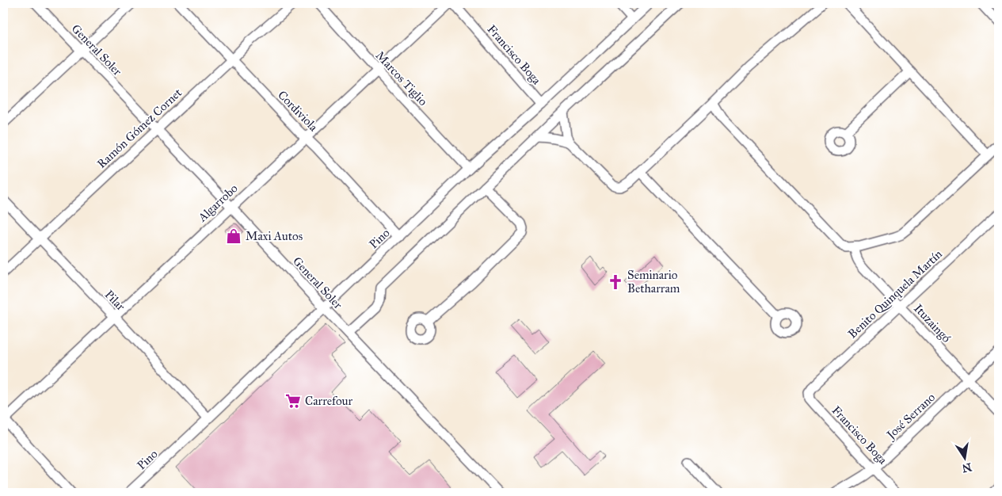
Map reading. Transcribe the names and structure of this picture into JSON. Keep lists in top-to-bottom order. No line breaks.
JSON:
{"streets":{"street":["General Soler","Francisco Boga","Marcos Tiglio","Cordiviola","Ramón Gómez Cornet","Algarrobo","Pino","Benito Quinquela Martín","Pilar","Ituzaingó","José Serrano"]},"crossings":[["General Soler","Ramón Gómez Cornet"],["General Soler","Algarrobo"],["General Soler","Pino"],["Francisco Boga","Pino"],["Francisco Boga","Benito Quinquela Martín"],["Francisco Boga","José Serrano"],["Marcos Tiglio","Algarrobo"],["Marcos Tiglio","Pino"],["Cordiviola","Ramón Gómez Cornet"],["Cordiviola","Algarrobo"],["Cordiviola","Pino"],["Ramón Gómez Cornet","Pilar"],["Algarrobo","Pilar"],["Pino","Pilar"],["Benito Quinquela Martín","Ituzaingó"],["Ituzaingó","José Serrano"]],"places":{"shop":["Maxi Autos"],"church":["Seminario Betharram"],"supermarket":["Carrefour"]},"north":"bottom"}
